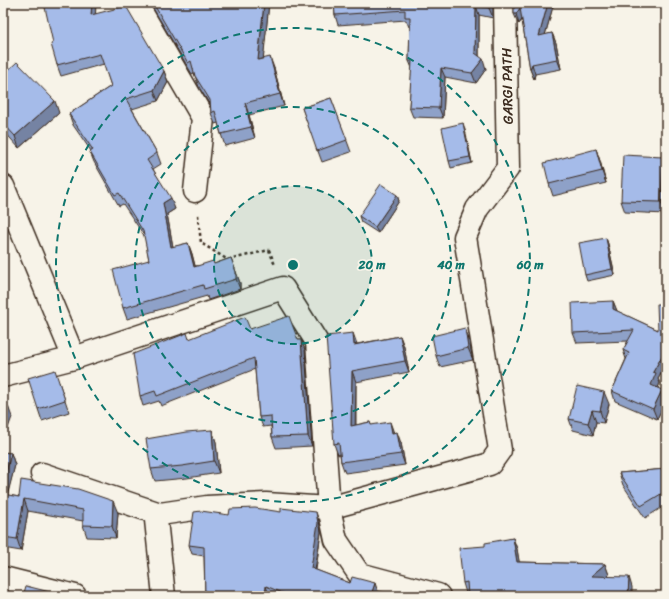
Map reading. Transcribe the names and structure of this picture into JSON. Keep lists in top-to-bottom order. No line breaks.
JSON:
{"streets":{"street":["GARGI PATH"]},"rings":["20 m","40 m","60 m"]}
